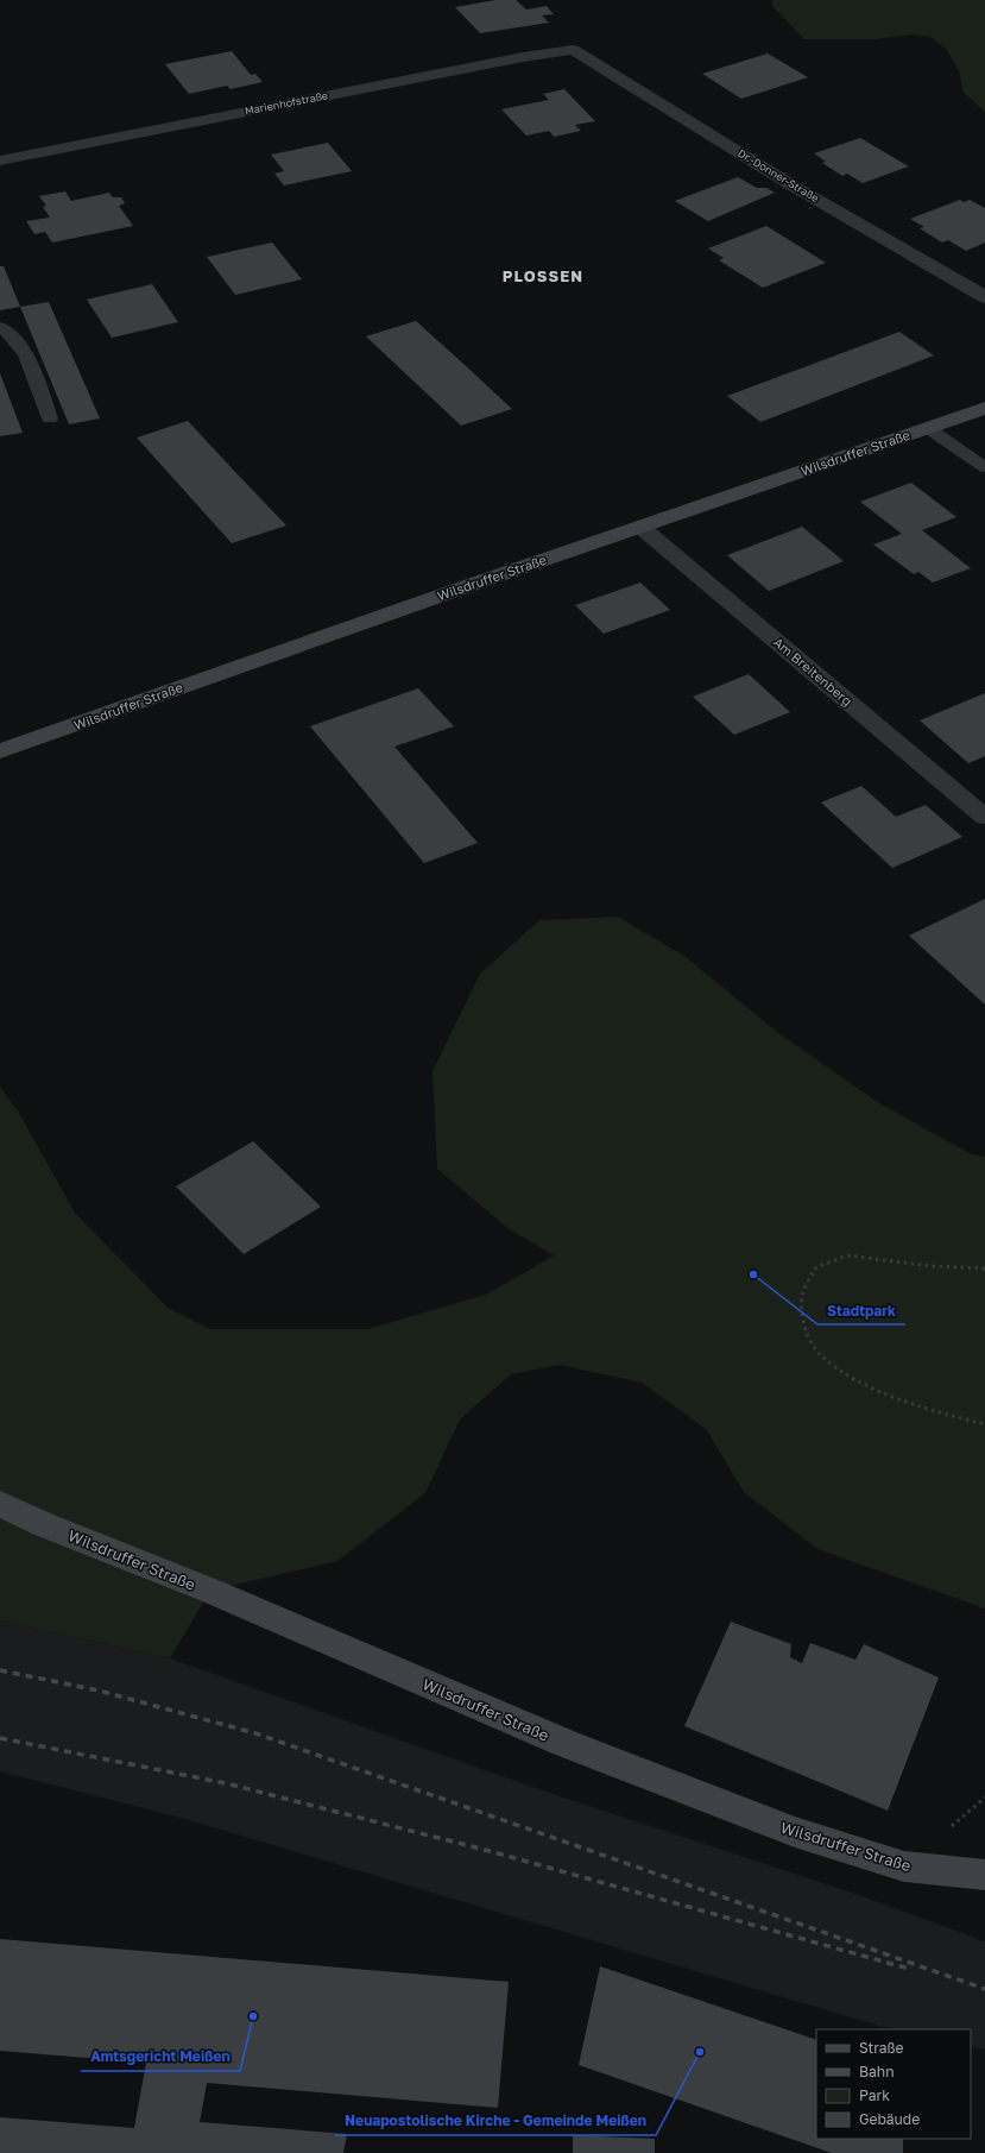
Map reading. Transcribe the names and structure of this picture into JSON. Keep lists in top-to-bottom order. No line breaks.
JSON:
{"streets":{"main road":["Wilsdruffer Straße"],"street":["Marienhofstraße","Dr.-Donner-Straße","Am Breitenberg"]},"crossings":[["Marienhofstraße","Dr.-Donner-Straße"],["Wilsdruffer Straße","Am Breitenberg"]],"districts":["PLOSSEN"],"places":["Stadtpark","Amtsgericht Meißen","Neuapostolische Kirche - Gemeinde Meißen"],"legend":["Straße","Bahn","Park","Gebäude"]}
